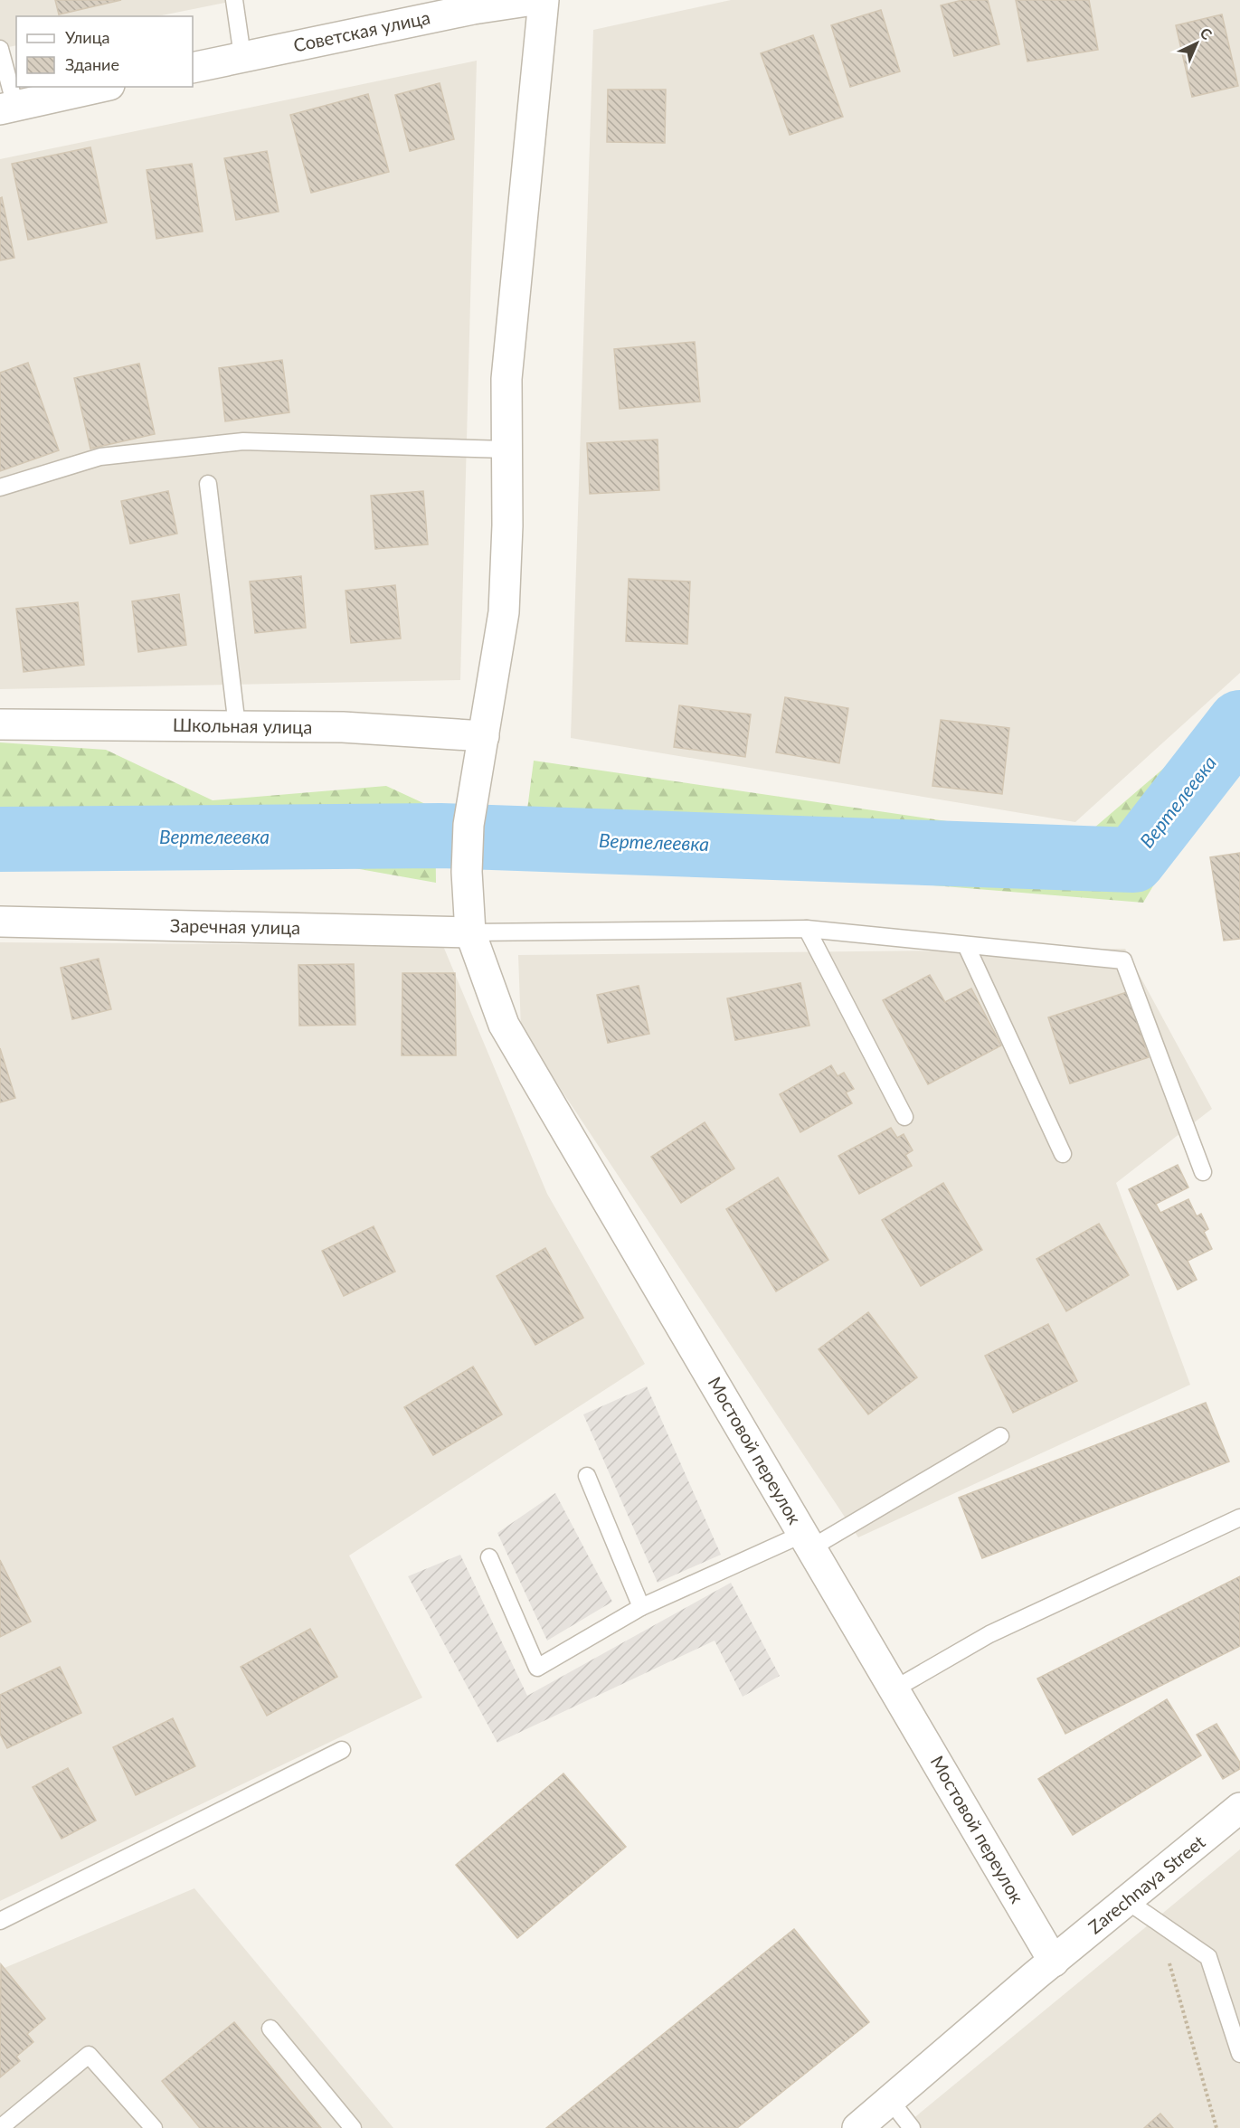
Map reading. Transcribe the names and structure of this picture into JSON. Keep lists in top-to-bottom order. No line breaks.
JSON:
{"streets":{"street":["Советская улица","Школьная улица","Заречная улица","Мостовой переулок","Zarechnaya Street"]},"crossings":[["Школьная улица","Мостовой переулок"],["Заречная улица","Мостовой переулок"],["Мостовой переулок","Zarechnaya Street"]],"water":["Вертелеевка"],"legend":["Улица","Здание"],"north":"top right"}
